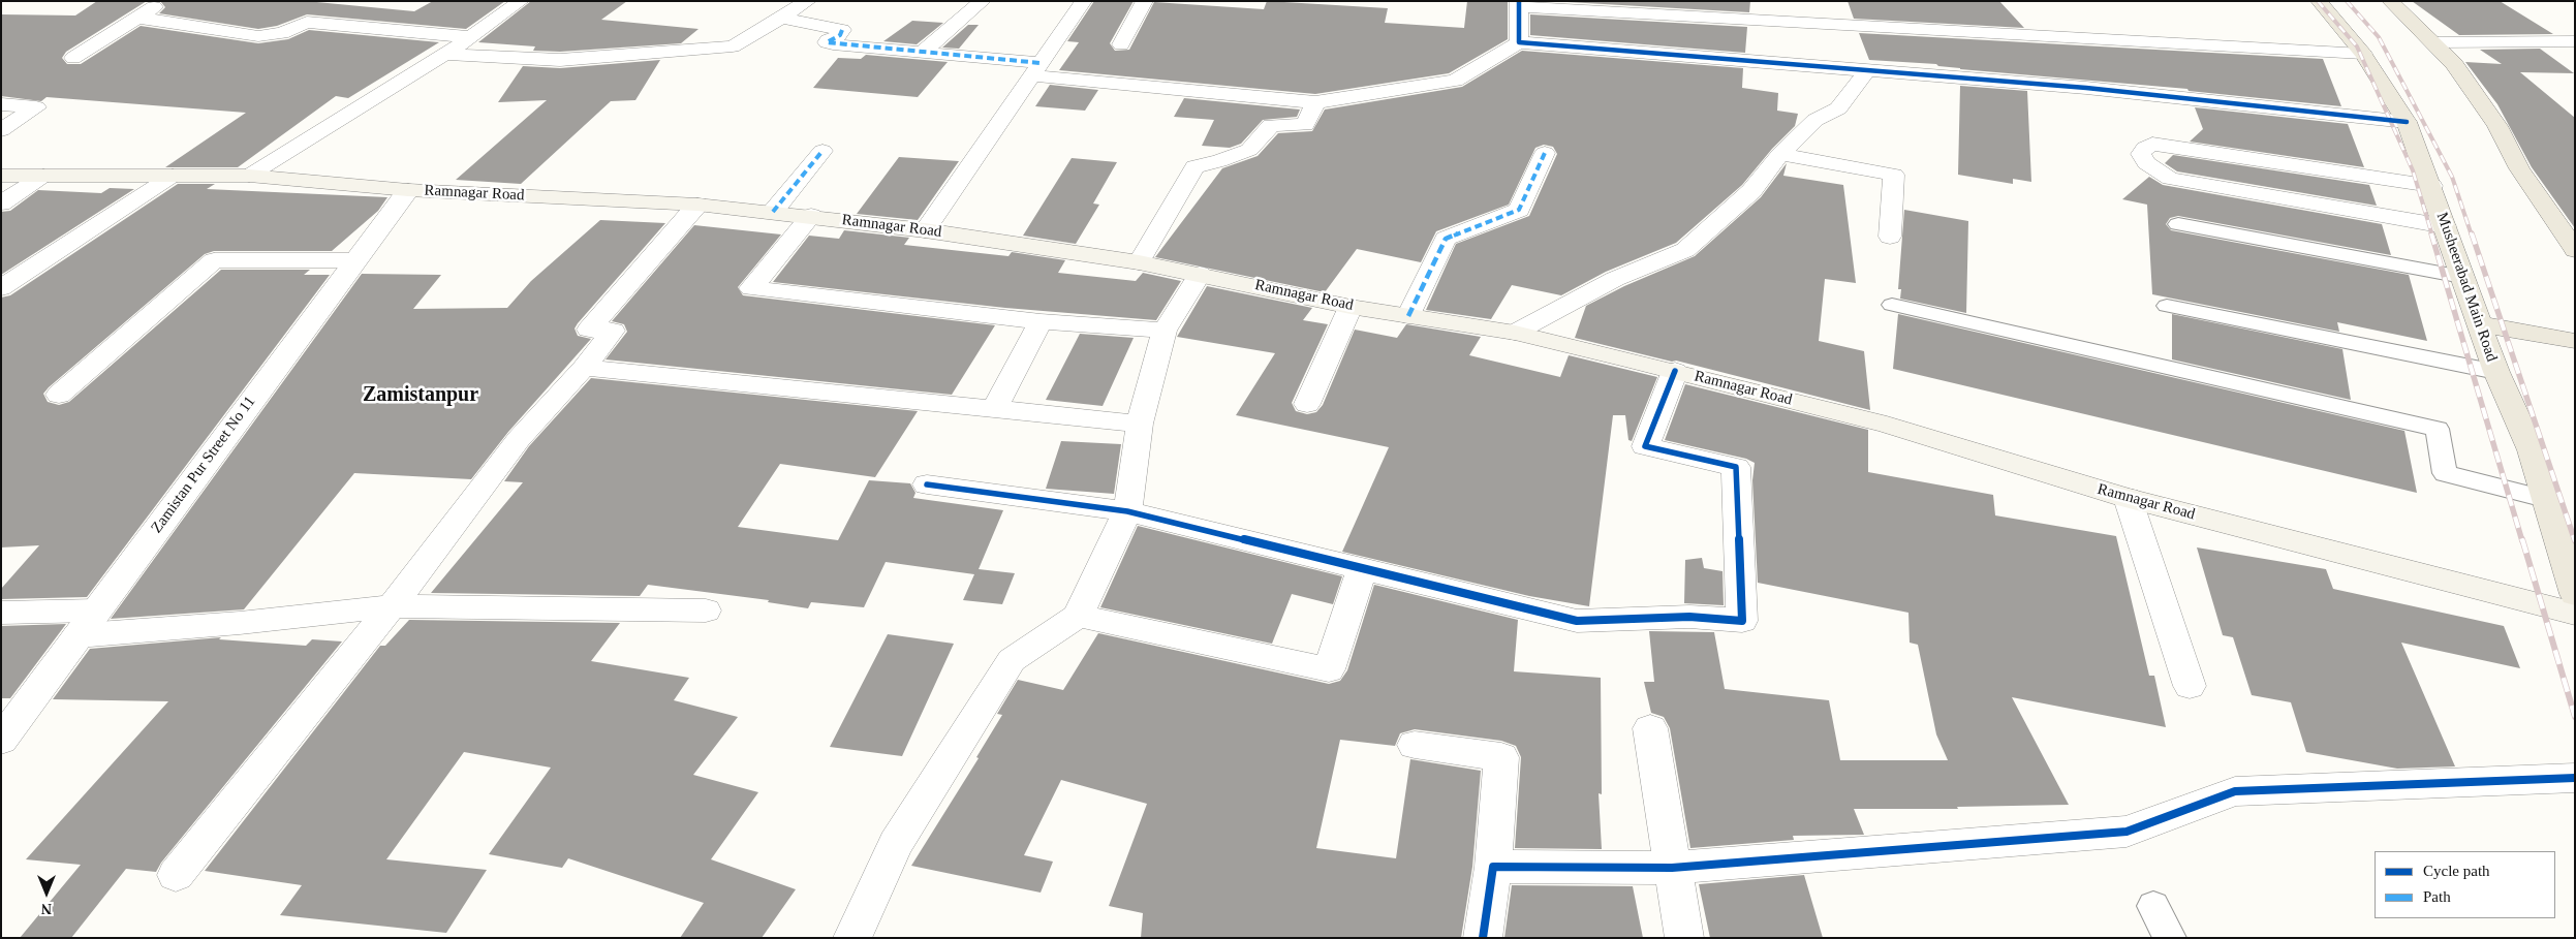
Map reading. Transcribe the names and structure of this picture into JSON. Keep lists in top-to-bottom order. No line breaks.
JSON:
{"streets":{"main road":["Ramnagar Road","Musheerabad Main Road"],"street":["Zamistan Pur Street No 11"]},"crossings":[["Ramnagar Road","Zamistan Pur Street No 11"]],"districts":["Zamistanpur"],"legend":["Cycle path","Path"],"north":"bottom"}
